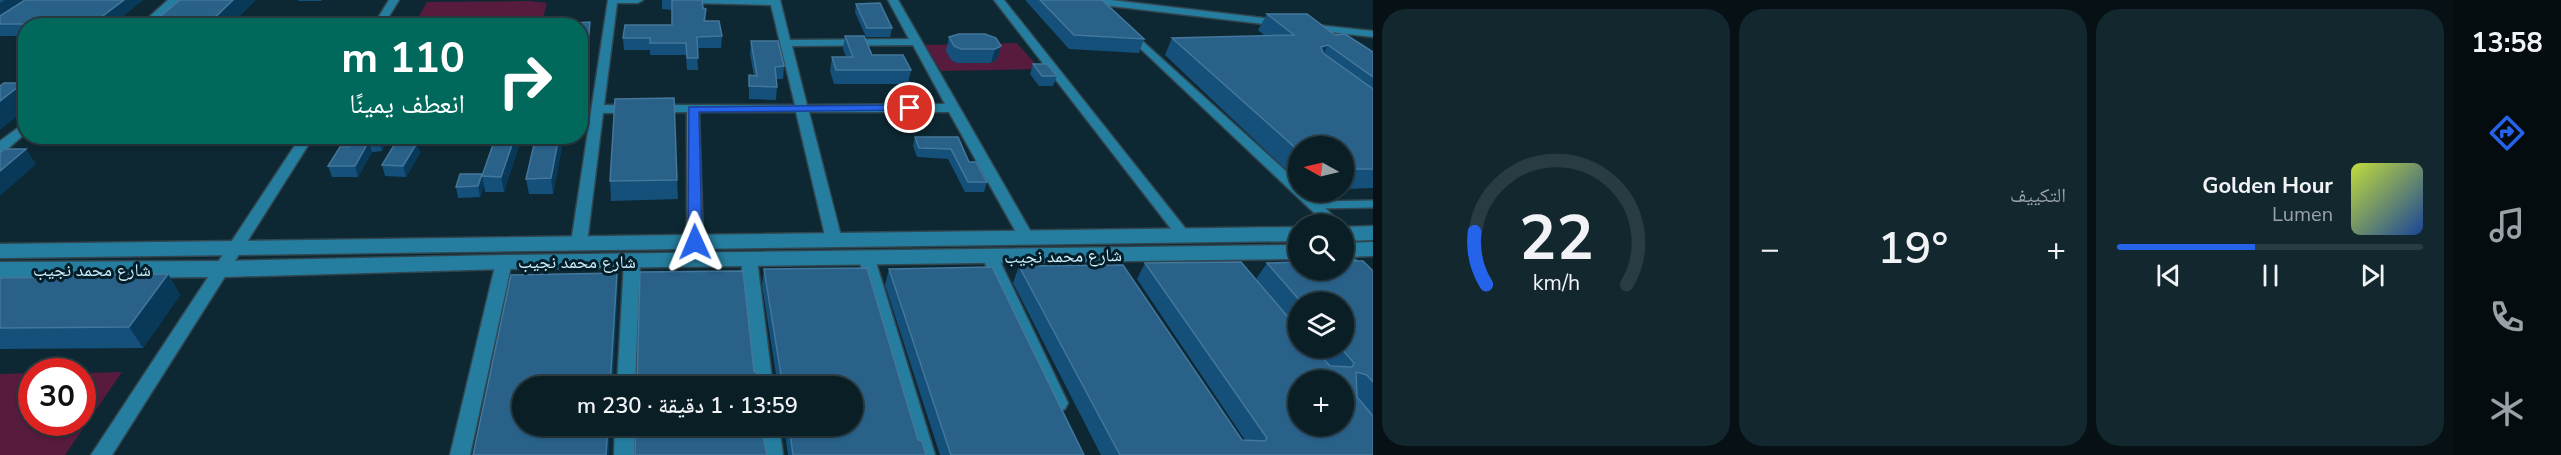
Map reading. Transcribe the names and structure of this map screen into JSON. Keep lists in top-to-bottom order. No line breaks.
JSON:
{"streets":{"main road":["شارع محمد نجيب"]},"north":"left","page":{"tabs":"13:58","tile":"التكييف","turn":["110 m","انعطف يمينًا"],"map_buttons":"+","song":["Golden Hour","Lumen"],"heat":["−","19°","+"],"limit":"30","trip":"13:59 · 1 دقيقة · 230 m","gauge":["22","km/h"]}}
